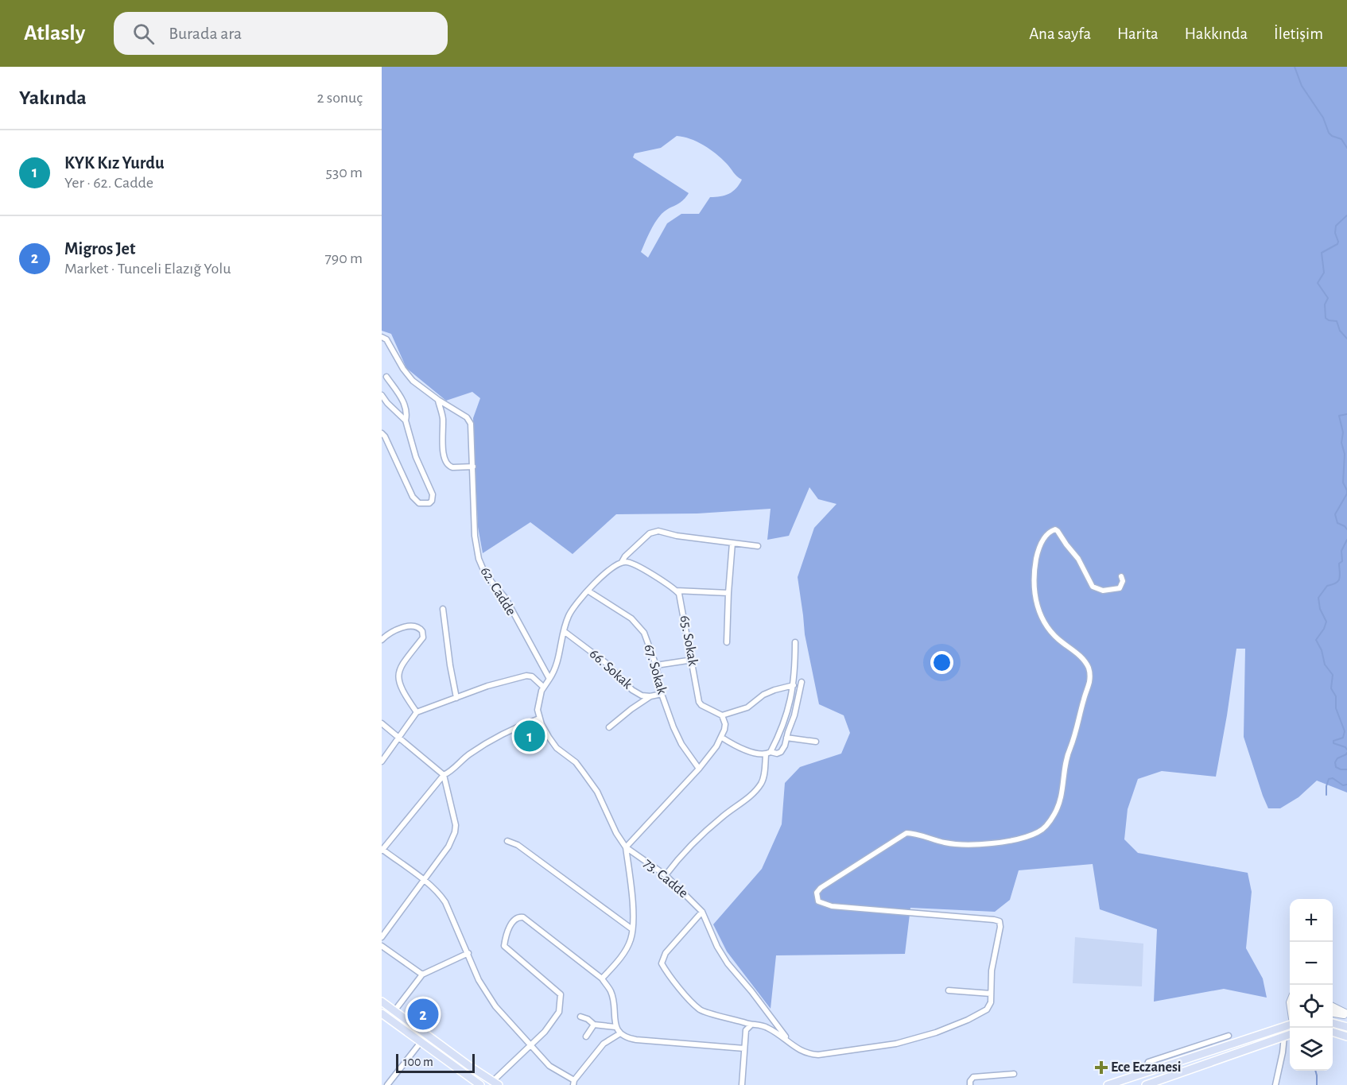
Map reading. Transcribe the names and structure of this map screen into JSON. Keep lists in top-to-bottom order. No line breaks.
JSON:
{"streets":{"street":["62. Cadde","65. Sokak","66. Sokak","67. Sokak","73. Cadde"]},"crossings":[["66. Sokak","67. Sokak"]],"places":{"health":["Ece Eczanesi"]},"scale_bar":"100 m","page":{"header":"Atlasly","search":"Burada ara","nav":["Ana sayfa","Harita","Hakkında","İletişim"],"heading":["Yakında","2 sonuç"],"list":[{"mark":"1","name":"KYK Kız Yurdu","note":"Yer · 62. Cadde","value":"530 m"},{"mark":"2","name":"Migros Jet","note":"Market · Tunceli Elazığ Yolu","value":"790 m"}],"pins":["1","2"],"map_buttons":["+","−"],"scale":"100 m"}}
